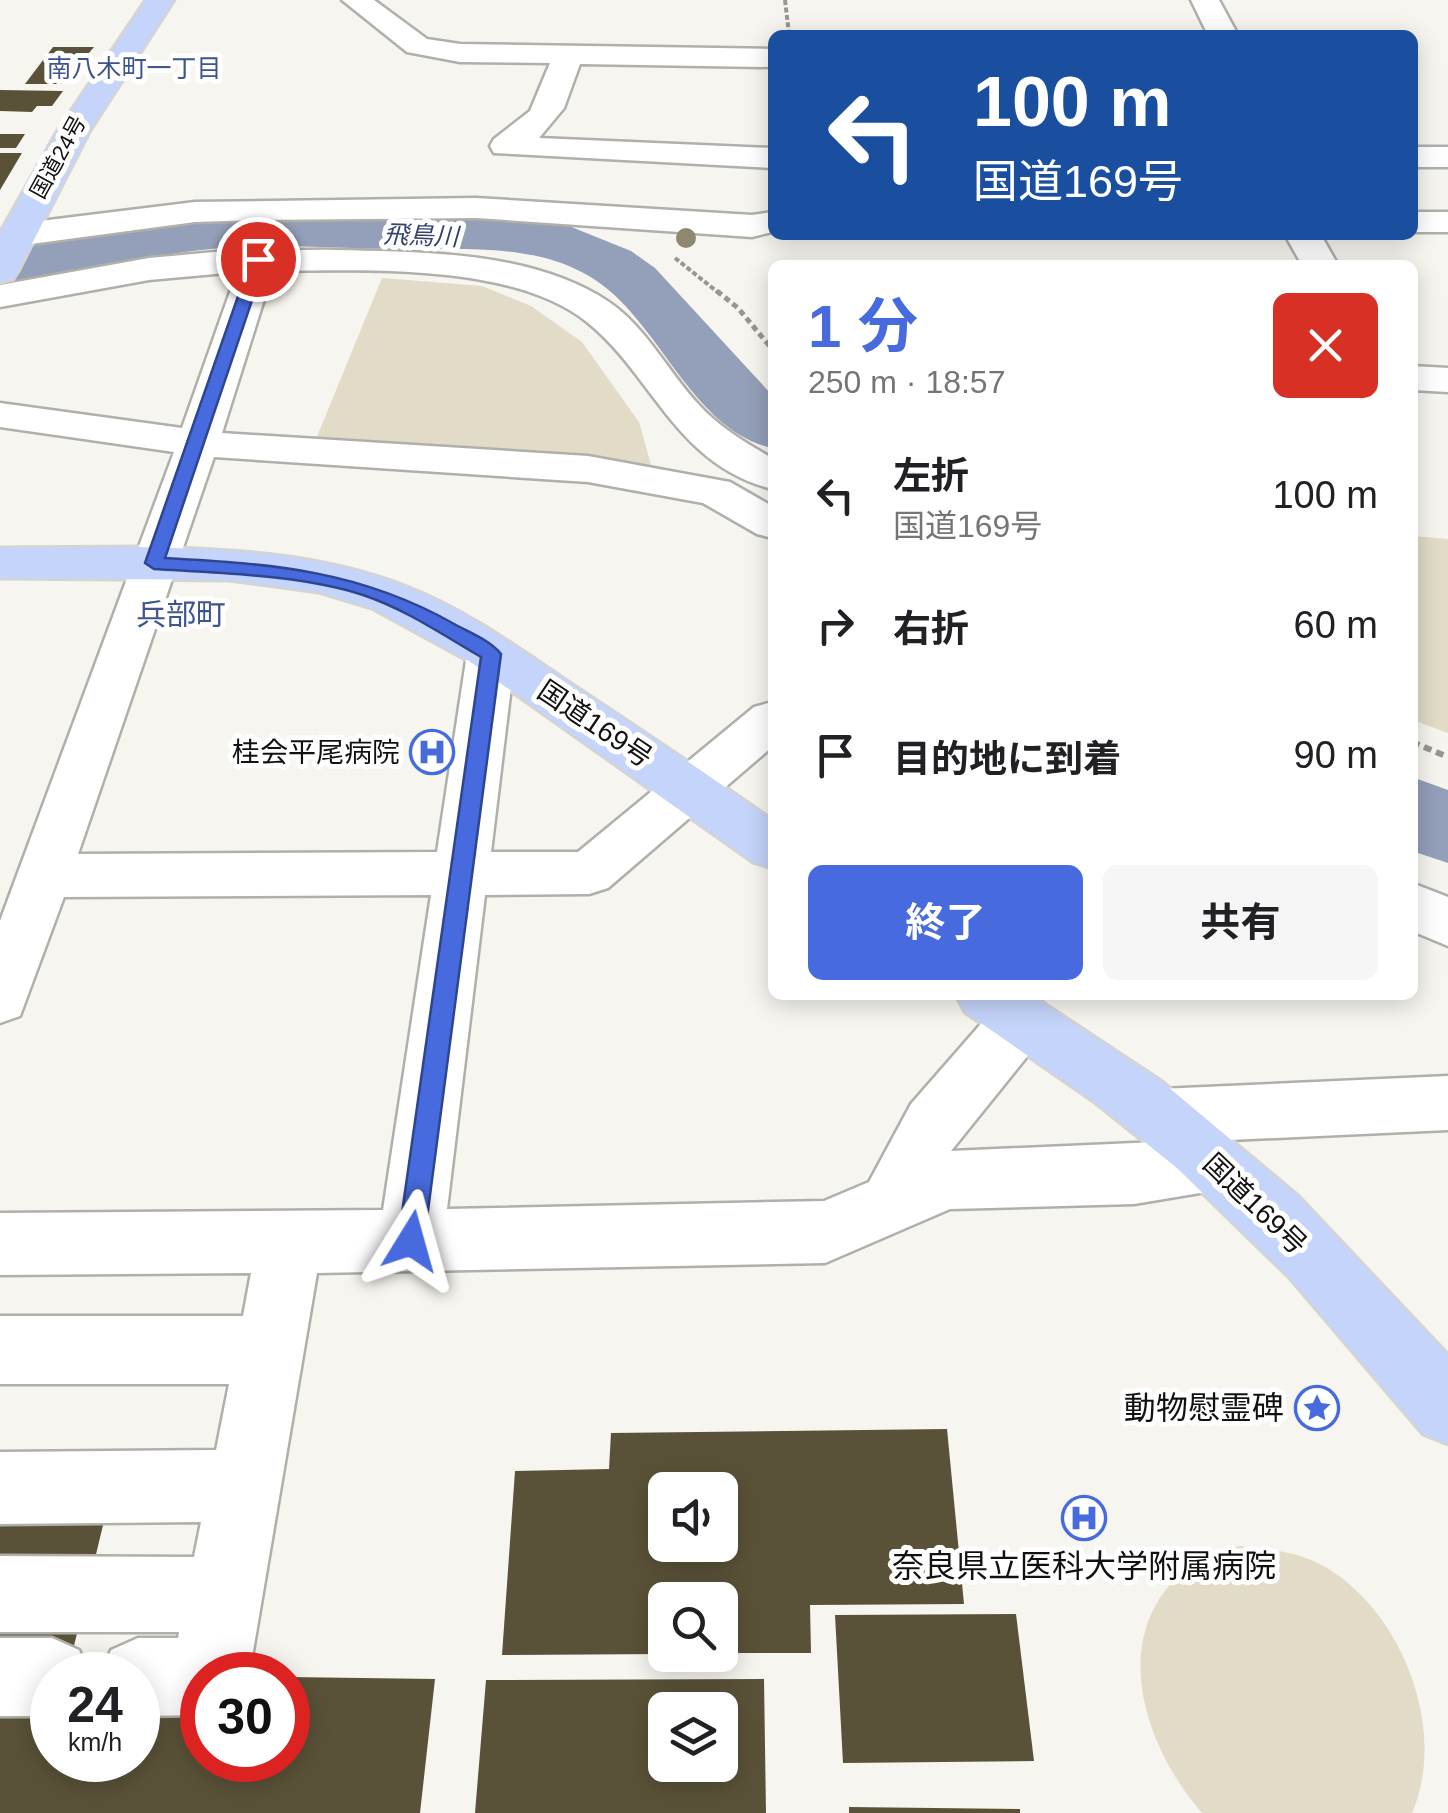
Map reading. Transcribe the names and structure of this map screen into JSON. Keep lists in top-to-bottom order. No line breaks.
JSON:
{"streets":{"highway":["国道24号","国道169号"]},"districts":["南八木町一丁目","兵部町"],"water":["飛鳥川"],"places":{"hospital":["桂会平尾病院","奈良県立医科大学附属病院"],"place":["動物慰霊碑"]},"page":{"turn":["100 m","国道169号"],"heading":["1 分","250 m · 18:57"],"list":[{"name":"左折","note":"国道169号","value":"100 m"},{"name":"右折","value":"60 m"},{"name":"目的地に到着","value":"90 m"}],"buttons":["終了","共有"],"speed":"24 km/h","limit":"30"}}
